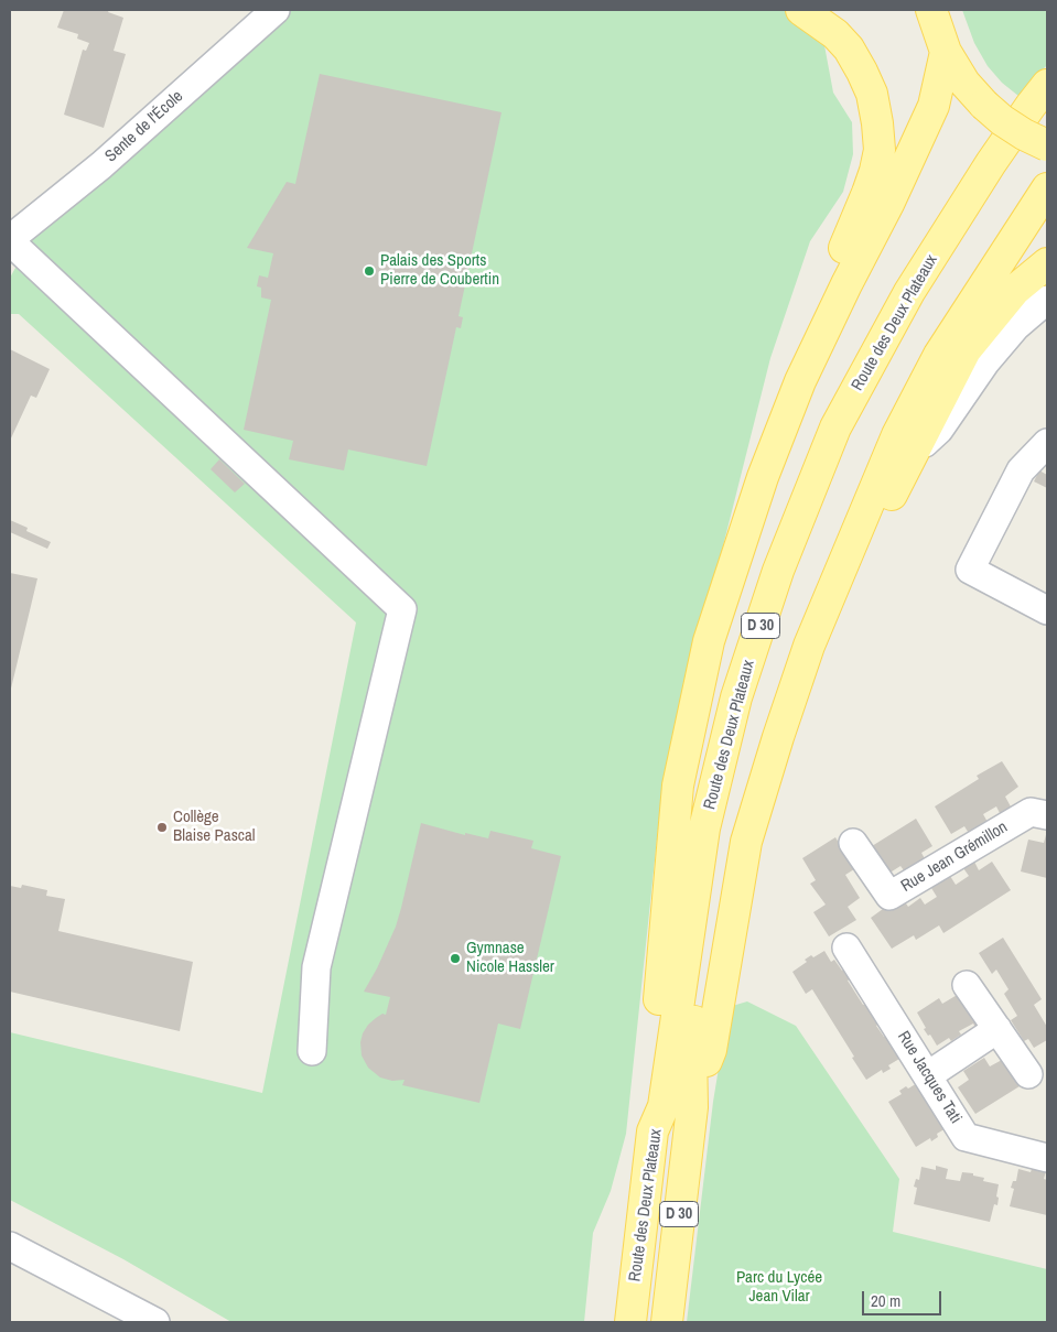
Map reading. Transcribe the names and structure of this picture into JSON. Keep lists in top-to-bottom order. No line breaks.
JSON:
{"streets":{"main road":["Route des Deux Plateaux","D 30"],"street":["Sente de l'École","Rue Jean Grémillon","Rue Jacques Tati"]},"parks":["Parc du Lycée Jean Vilar"],"places":["Palais des Sports Pierre de Coubertin","Collège Blaise Pascal","Gymnase Nicole Hassler"],"scale_bar":"20 m"}
